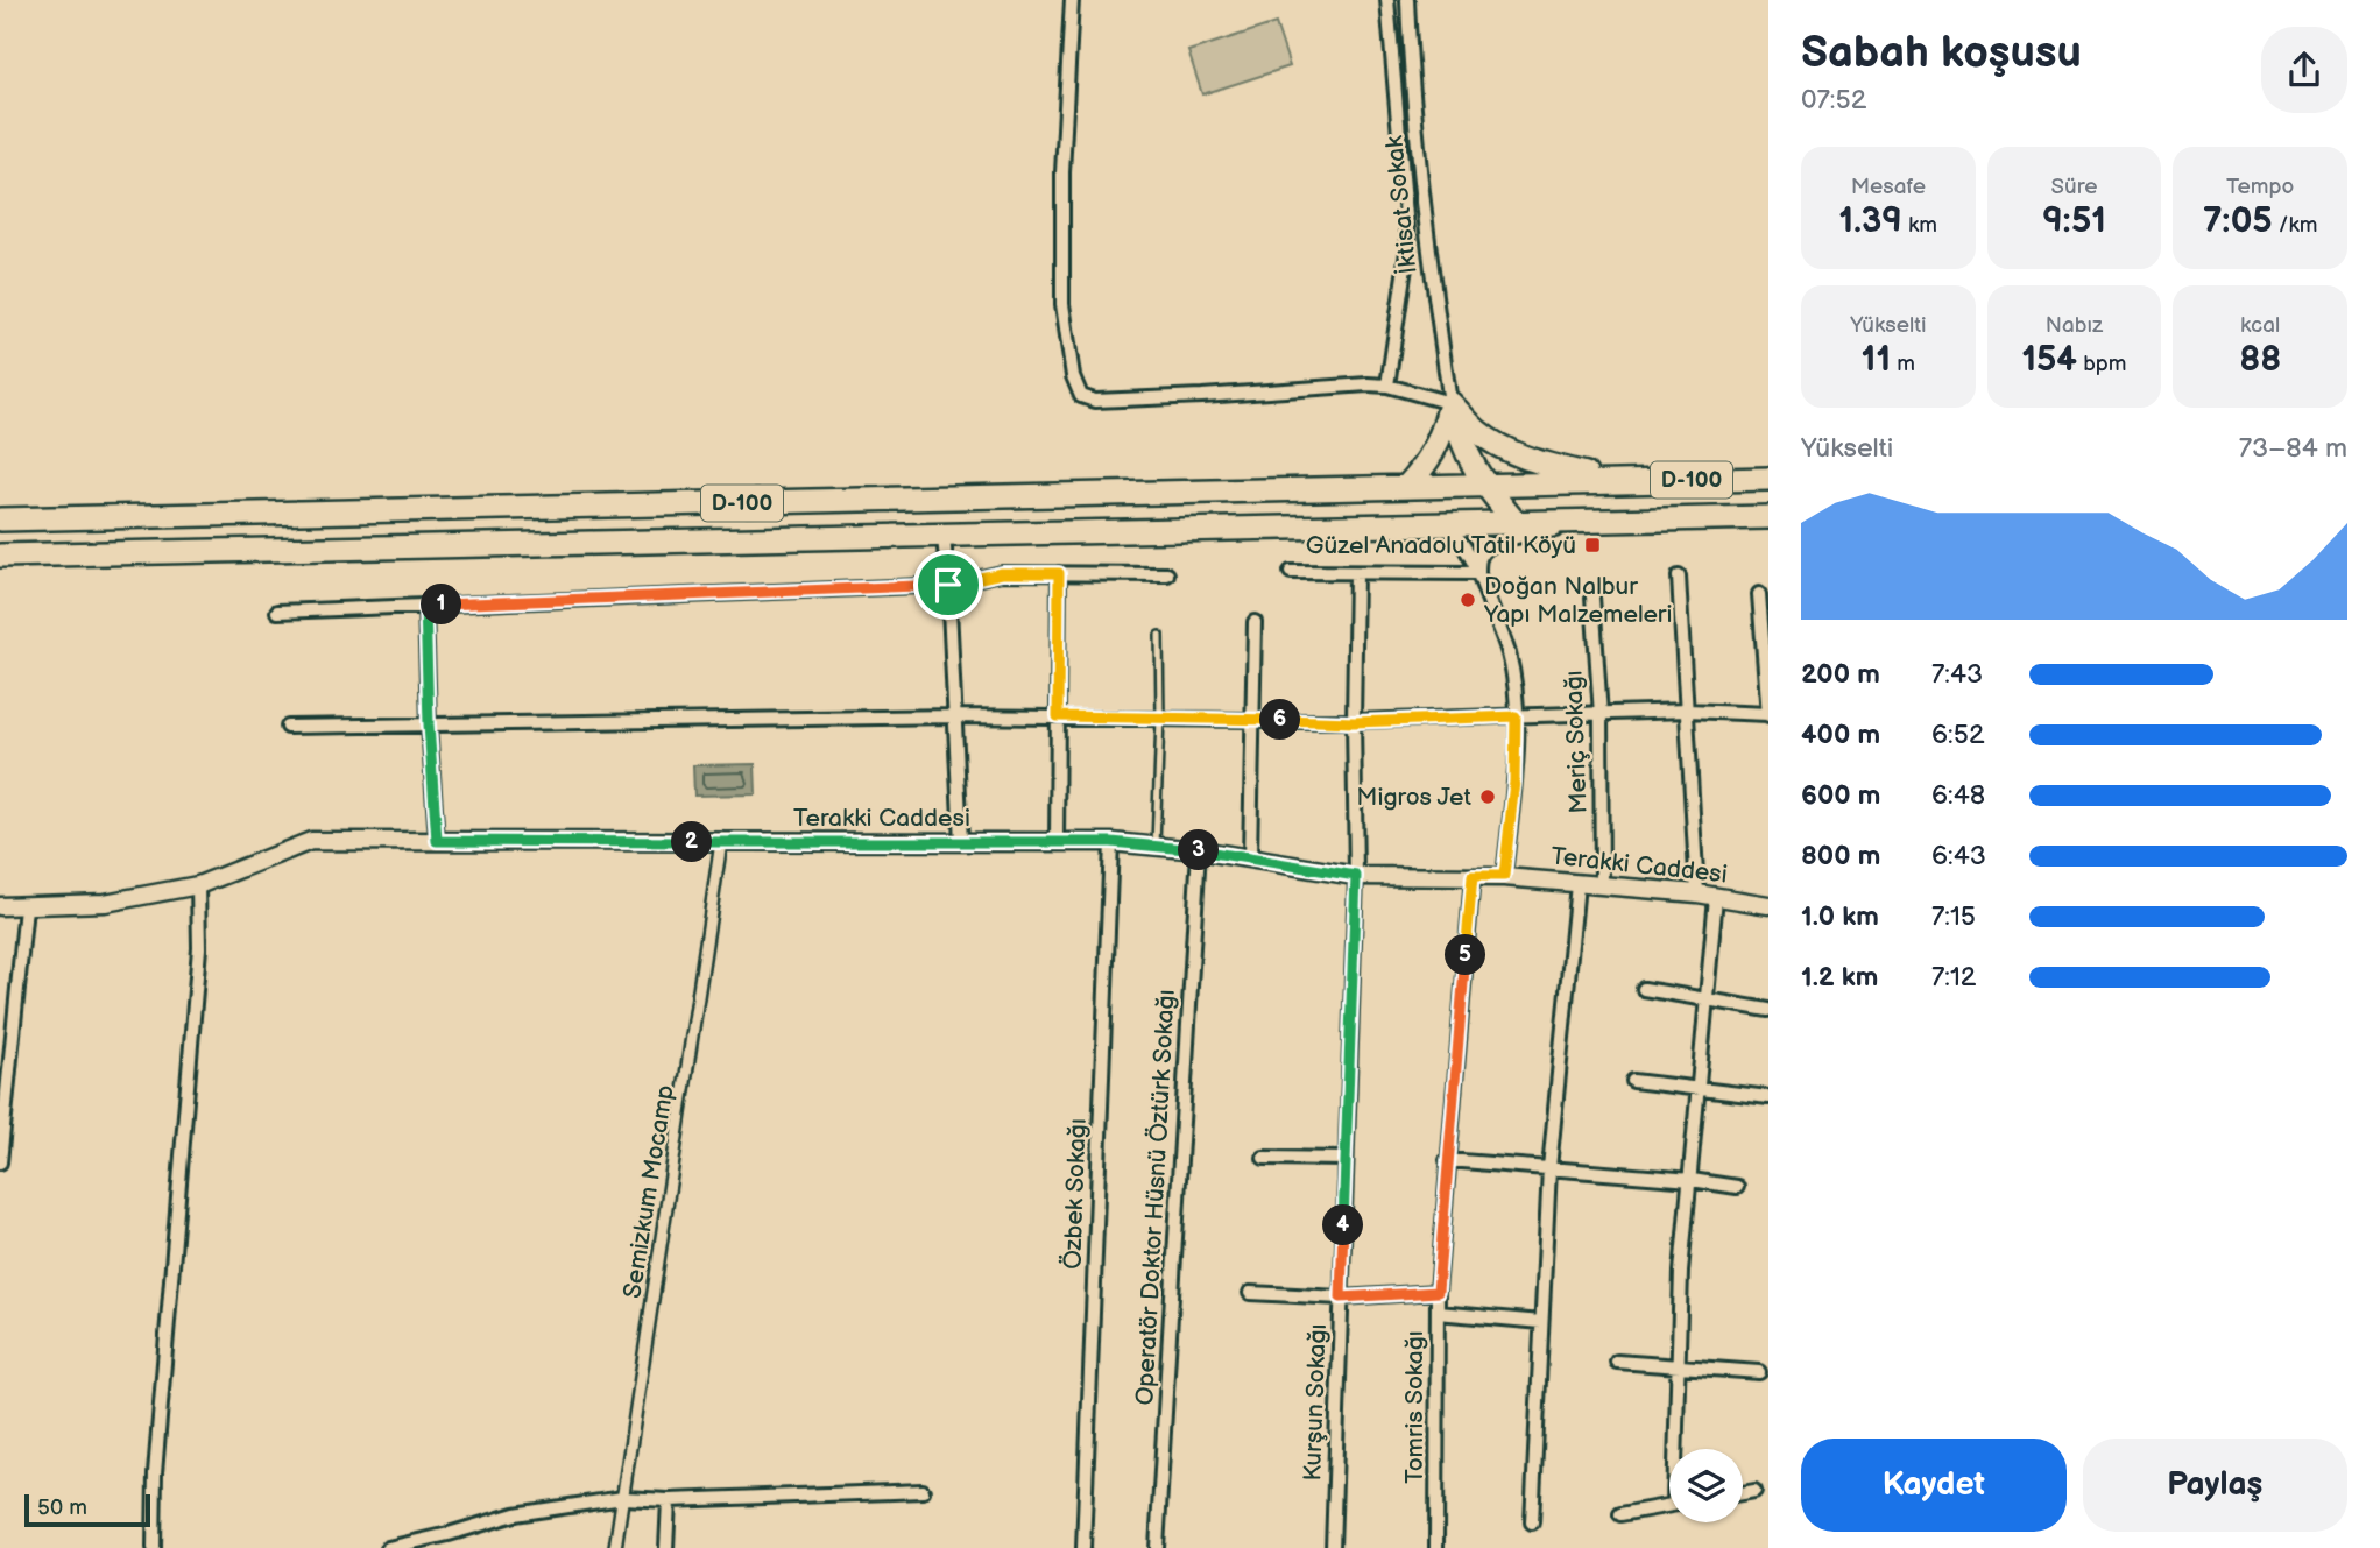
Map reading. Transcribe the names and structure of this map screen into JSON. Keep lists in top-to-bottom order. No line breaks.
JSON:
{"streets":{"highway":["D-100"],"street":["İktisat Sokak","Meriç Sokağı","Terakki Caddesi","Semizkum Mocamp","Özbek Sokağı","Operatör Doktor Hüsnü Öztürk Sokağı","Kurşun Sokağı","Tomris Sokağı"]},"crossings":[["Meriç Sokağı","Terakki Caddesi"],["Terakki Caddesi","Semizkum Mocamp"],["Terakki Caddesi","Özbek Sokağı"],["Terakki Caddesi","Operatör Doktor Hüsnü Öztürk Sokağı"],["Terakki Caddesi","Kurşun Sokağı"],["Terakki Caddesi","Tomris Sokağı"]],"places":{"transit":["Güzel Anadolu Tatil Köyü"],"other":["Doğan Nalbur Yapı Malzemeleri","Migros Jet"]},"scale_bar":"50 m","page":{"heading":["Sabah koşusu","07:52"],"stats":[["Mesafe","1.39 km"],["Süre","9:51"],["Tempo","7:05 /km"],["Yükselti","11 m"],["Nabız","154 bpm"],["kcal","88"]],"chart":["Yükselti","73–84 m"],"pins":["1","6","2","3","5","4"],"list":[{"name":"200 m","note":"7:43"},{"name":"400 m","note":"6:52"},{"name":"600 m","note":"6:48"},{"name":"800 m","note":"6:43"},{"name":"1.0 km","note":"7:15"},{"name":"1.2 km","note":"7:12"}],"buttons":["Kaydet","Paylaş"],"scale":"50 m"}}
